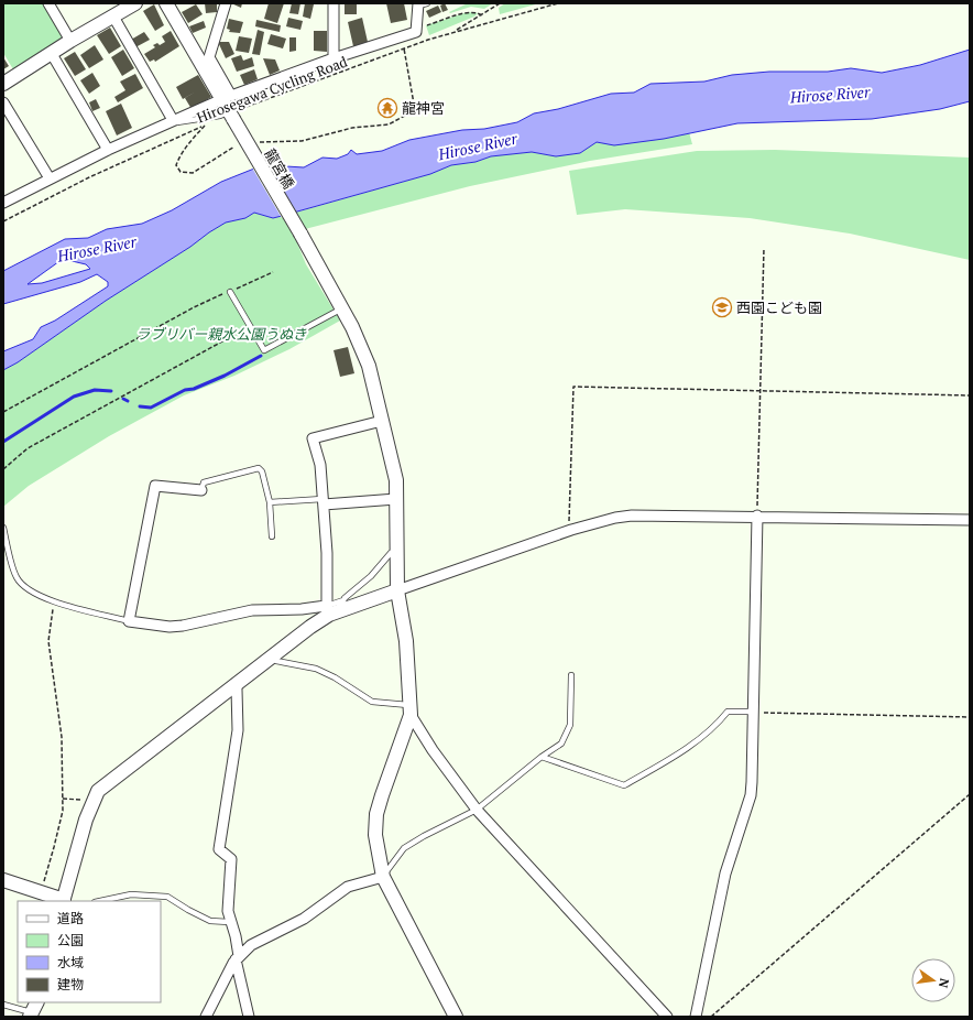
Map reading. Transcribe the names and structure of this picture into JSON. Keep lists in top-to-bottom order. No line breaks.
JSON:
{"streets":{"street":["龍宮橋"],"path":["Hirosegawa Cycling Road"]},"crossings":[["Hirosegawa Cycling Road","龍宮橋"]],"water":["Hirose River"],"parks":["ラブリバー親水公園うぬき"],"places":{"temple":["龍神宮"],"school or university":["西園こども園"]},"legend":["道路","公園","水域","建物"],"north":"right"}
